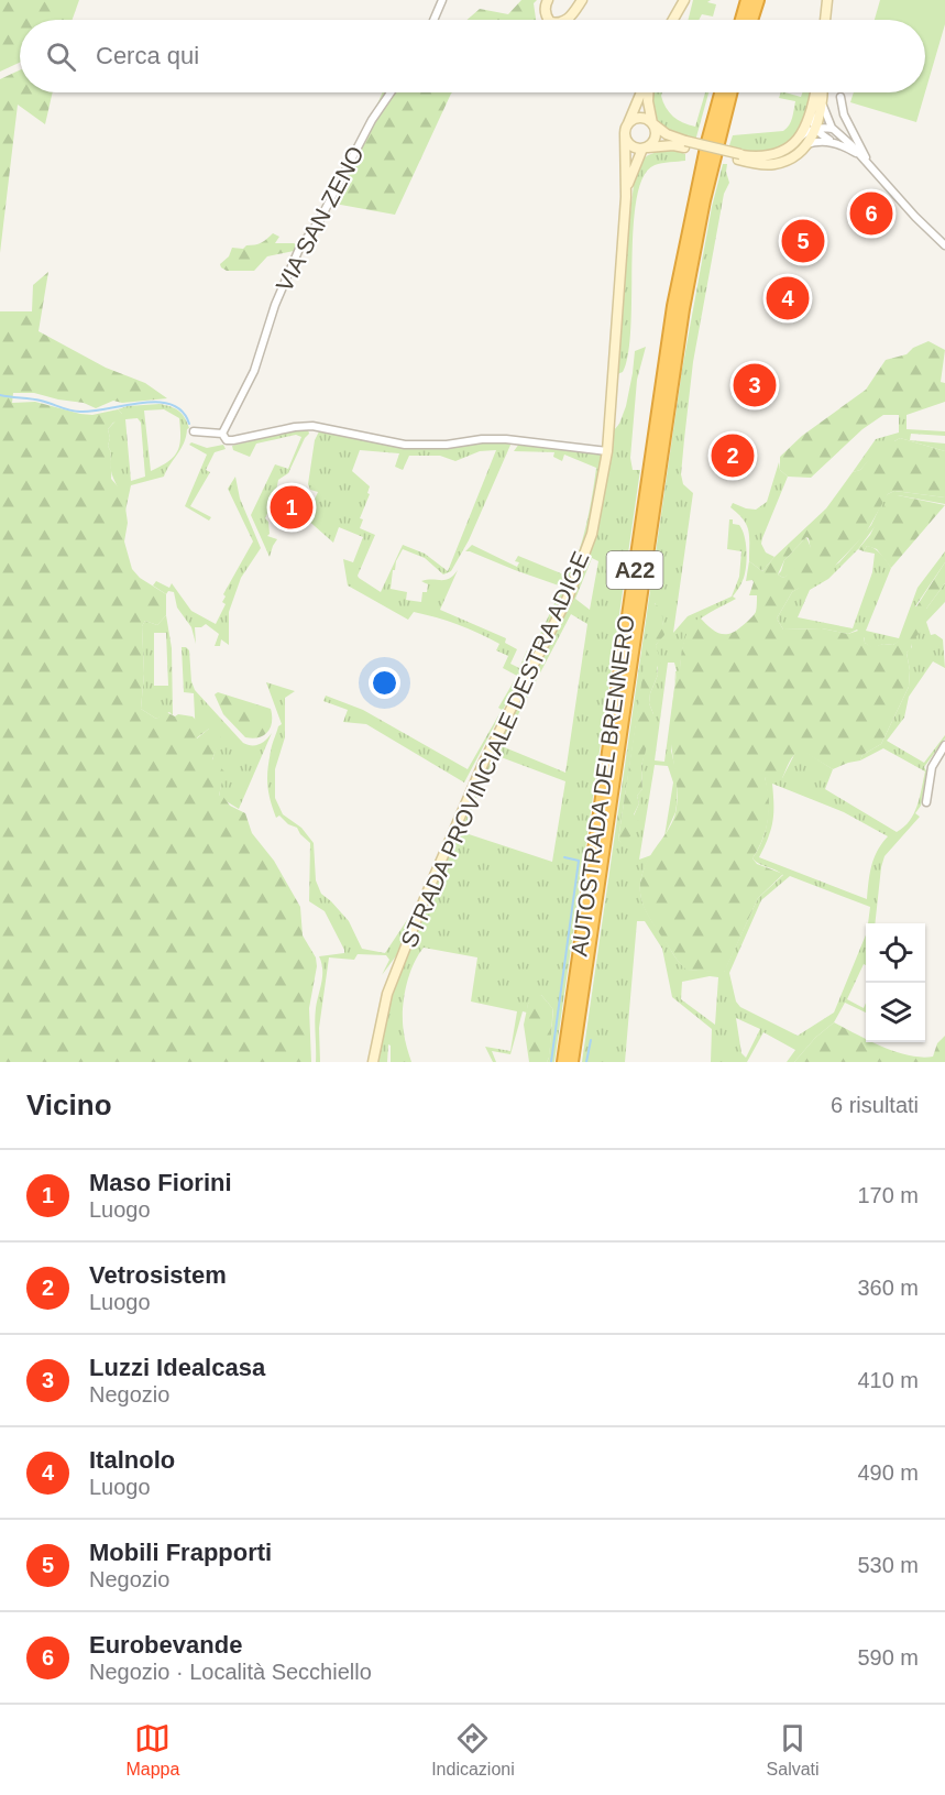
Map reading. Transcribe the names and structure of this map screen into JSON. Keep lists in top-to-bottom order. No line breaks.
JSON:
{"streets":{"highway":["A22","AUTOSTRADA DEL BRENNERO"],"main road":["STRADA PROVINCIALE DESTRA ADIGE"],"street":["VIA SAN ZENO"]},"page":{"search":"Cerca qui","pins":["6","5","4","3","2","1"],"heading":["Vicino","6 risultati"],"list":[{"mark":"1","name":"Maso Fiorini","note":"Luogo","value":"170 m"},{"mark":"2","name":"Vetrosistem","note":"Luogo","value":"360 m"},{"mark":"3","name":"Luzzi Idealcasa","note":"Negozio","value":"410 m"},{"mark":"4","name":"Italnolo","note":"Luogo","value":"490 m"},{"mark":"5","name":"Mobili Frapporti","note":"Negozio","value":"530 m"},{"mark":"6","name":"Eurobevande","note":"Negozio · Località Secchiello","value":"590 m"}],"nav":["Mappa","Indicazioni","Salvati"]}}
